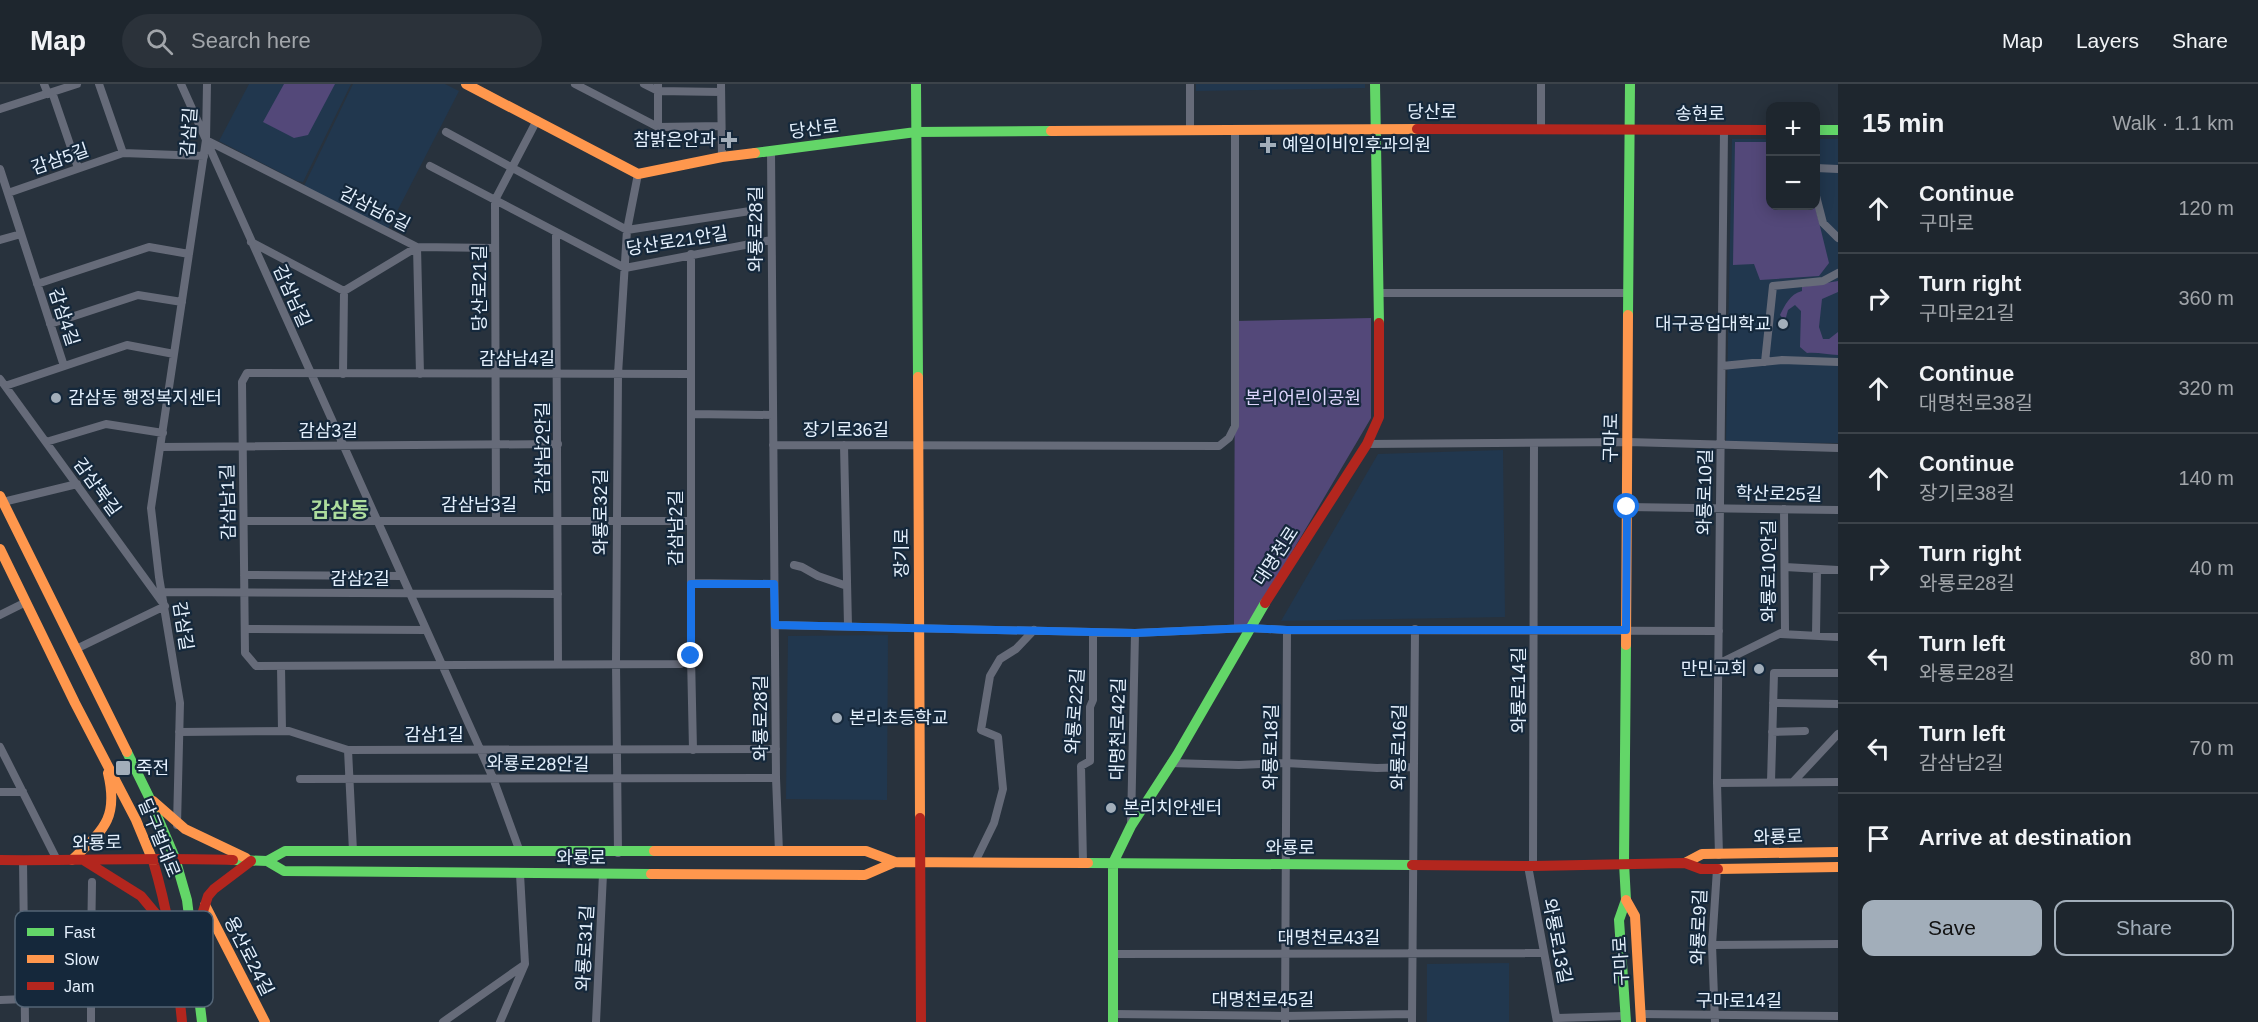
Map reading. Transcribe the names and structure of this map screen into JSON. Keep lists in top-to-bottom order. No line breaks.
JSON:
{"streets":{"main road":["당산로","송현로","구마로","장기로","대명천로","와룡로","달구벌대로","용산로24길"],"street":["감삼길","감삼5길","감삼남6길","와룡로28길","당산로21안길","당산로21길","감삼남길","감삼4길","감삼남4길","장기로36길","감삼3길","감삼남2안길","감삼북길","와룡로10길","학산로25길","감삼남1길","감삼남3길","와룡로32길","감삼남2길","와룡로10안길","감삼2길","와룡로14길","와룡로22길","대명천로42길","감삼1길","와룡로18길","와룡로16길","와룡로28안길","와룡로9길","대명천로43길","와룡로13길","와룡로31길","대명천로45길","구마로14길"]},"crossings":[["당산로","송현로"],["당산로","와룡로28길"],["당산로","장기로36길"],["당산로","구마로"],["당산로","와룡로32길"],["당산로","장기로"],["당산로","대명천로"],["송현로","구마로"],["송현로","와룡로10길"],["감삼길","감삼5길"],["감삼길","감삼남6길"],["감삼길","감삼남길"],["감삼길","감삼4길"],["감삼길","감삼3길"],["감삼길","감삼북길"],["감삼길","감삼2길"],["감삼길","감삼1길"],["감삼5길","감삼4길"],["감삼남6길","감삼남길"],["감삼남6길","감삼남4길"],["와룡로28길","당산로21안길"],["와룡로28길","장기로36길"],["와룡로28길","와룡로32길"],["와룡로28길","감삼1길"],["와룡로28길","와룡로28안길"],["와룡로28길","와룡로"],["당산로21안길","당산로21길"],["당산로21안길","감삼남2안길"],["당산로21안길","와룡로32길"],["당산로21안길","감삼남2길"],["당산로21길","감삼남4길"],["당산로21길","감삼3길"],["당산로21길","감삼남3길"],["감삼남길","감삼남4길"],["감삼남길","감삼3길"],["감삼남길","감삼남1길"],["감삼남길","감삼남3길"],["감삼남길","감삼2길"],["감삼남길","감삼1길"],["감삼남길","와룡로28안길"],["감삼남길","와룡로"],["감삼4길","감삼북길"],["감삼남4길","감삼남2안길"],["감삼남4길","감삼남1길"],["감삼남4길","와룡로32길"],["감삼남4길","감삼남2길"],["장기로36길","장기로"],["감삼3길","감삼남2안길"],["감삼3길","감삼남1길"],["구마로","학산로25길"],["구마로","와룡로"],["구마로","구마로14길"],["감삼남2안길","감삼남3길"],["감삼남2안길","감삼2길"],["감삼북길","달구벌대로"],["와룡로10길","학산로25길"],["와룡로10길","와룡로10안길"],["와룡로10길","와룡로"],["학산로25길","와룡로10안길"],["감삼남1길","감삼2길"],["감삼남3길","와룡로32길"],["감삼남3길","감삼남2길"],["와룡로32길","감삼1길"],["와룡로32길","와룡로28안길"],["와룡로32길","와룡로"],["장기로","와룡로"],["대명천로","대명천로42길"],["대명천로","와룡로"],["대명천로","대명천로43길"],["대명천로","대명천로45길"],["와룡로14길","와룡로"],["와룡로14길","와룡로13길"],["와룡로22길","와룡로"],["와룡로18길","와룡로"],["와룡로18길","대명천로43길"],["와룡로18길","대명천로45길"],["와룡로16길","와룡로"],["와룡로16길","대명천로43길"],["와룡로16길","대명천로45길"],["와룡로","달구벌대로"],["와룡로","와룡로9길"],["와룡로","와룡로13길"],["와룡로","와룡로31길"],["와룡로9길","구마로14길"],["대명천로43길","와룡로13길"]],"districts":["감삼동"],"parks":["본리어린이공원"],"places":{"health":["참밝은안과","예일이비인후과의원"],"other":["대구공업대학교","감삼동 행정복지센터","만민교회","본리초등학교","본리치안센터"],"transit":["죽전"]},"legend":["Fast","Slow","Jam"],"page":{"header":"Map","search":"Search here","nav":["Map","Layers","Share"],"heading":["15 min","Walk · 1.1 km"],"map_buttons":["+","−"],"list":[["Continue","구마로","120 m"],["Turn right","구마로21길","360 m"],["Continue","대명천로38길","320 m"],["Continue","장기로38길","140 m"],["Turn right","와룡로28길","40 m"],["Turn left","와룡로28길","80 m"],["Turn left","감삼남2길","70 m"],"Arrive at destination"],"buttons":["Save","Share"]}}
